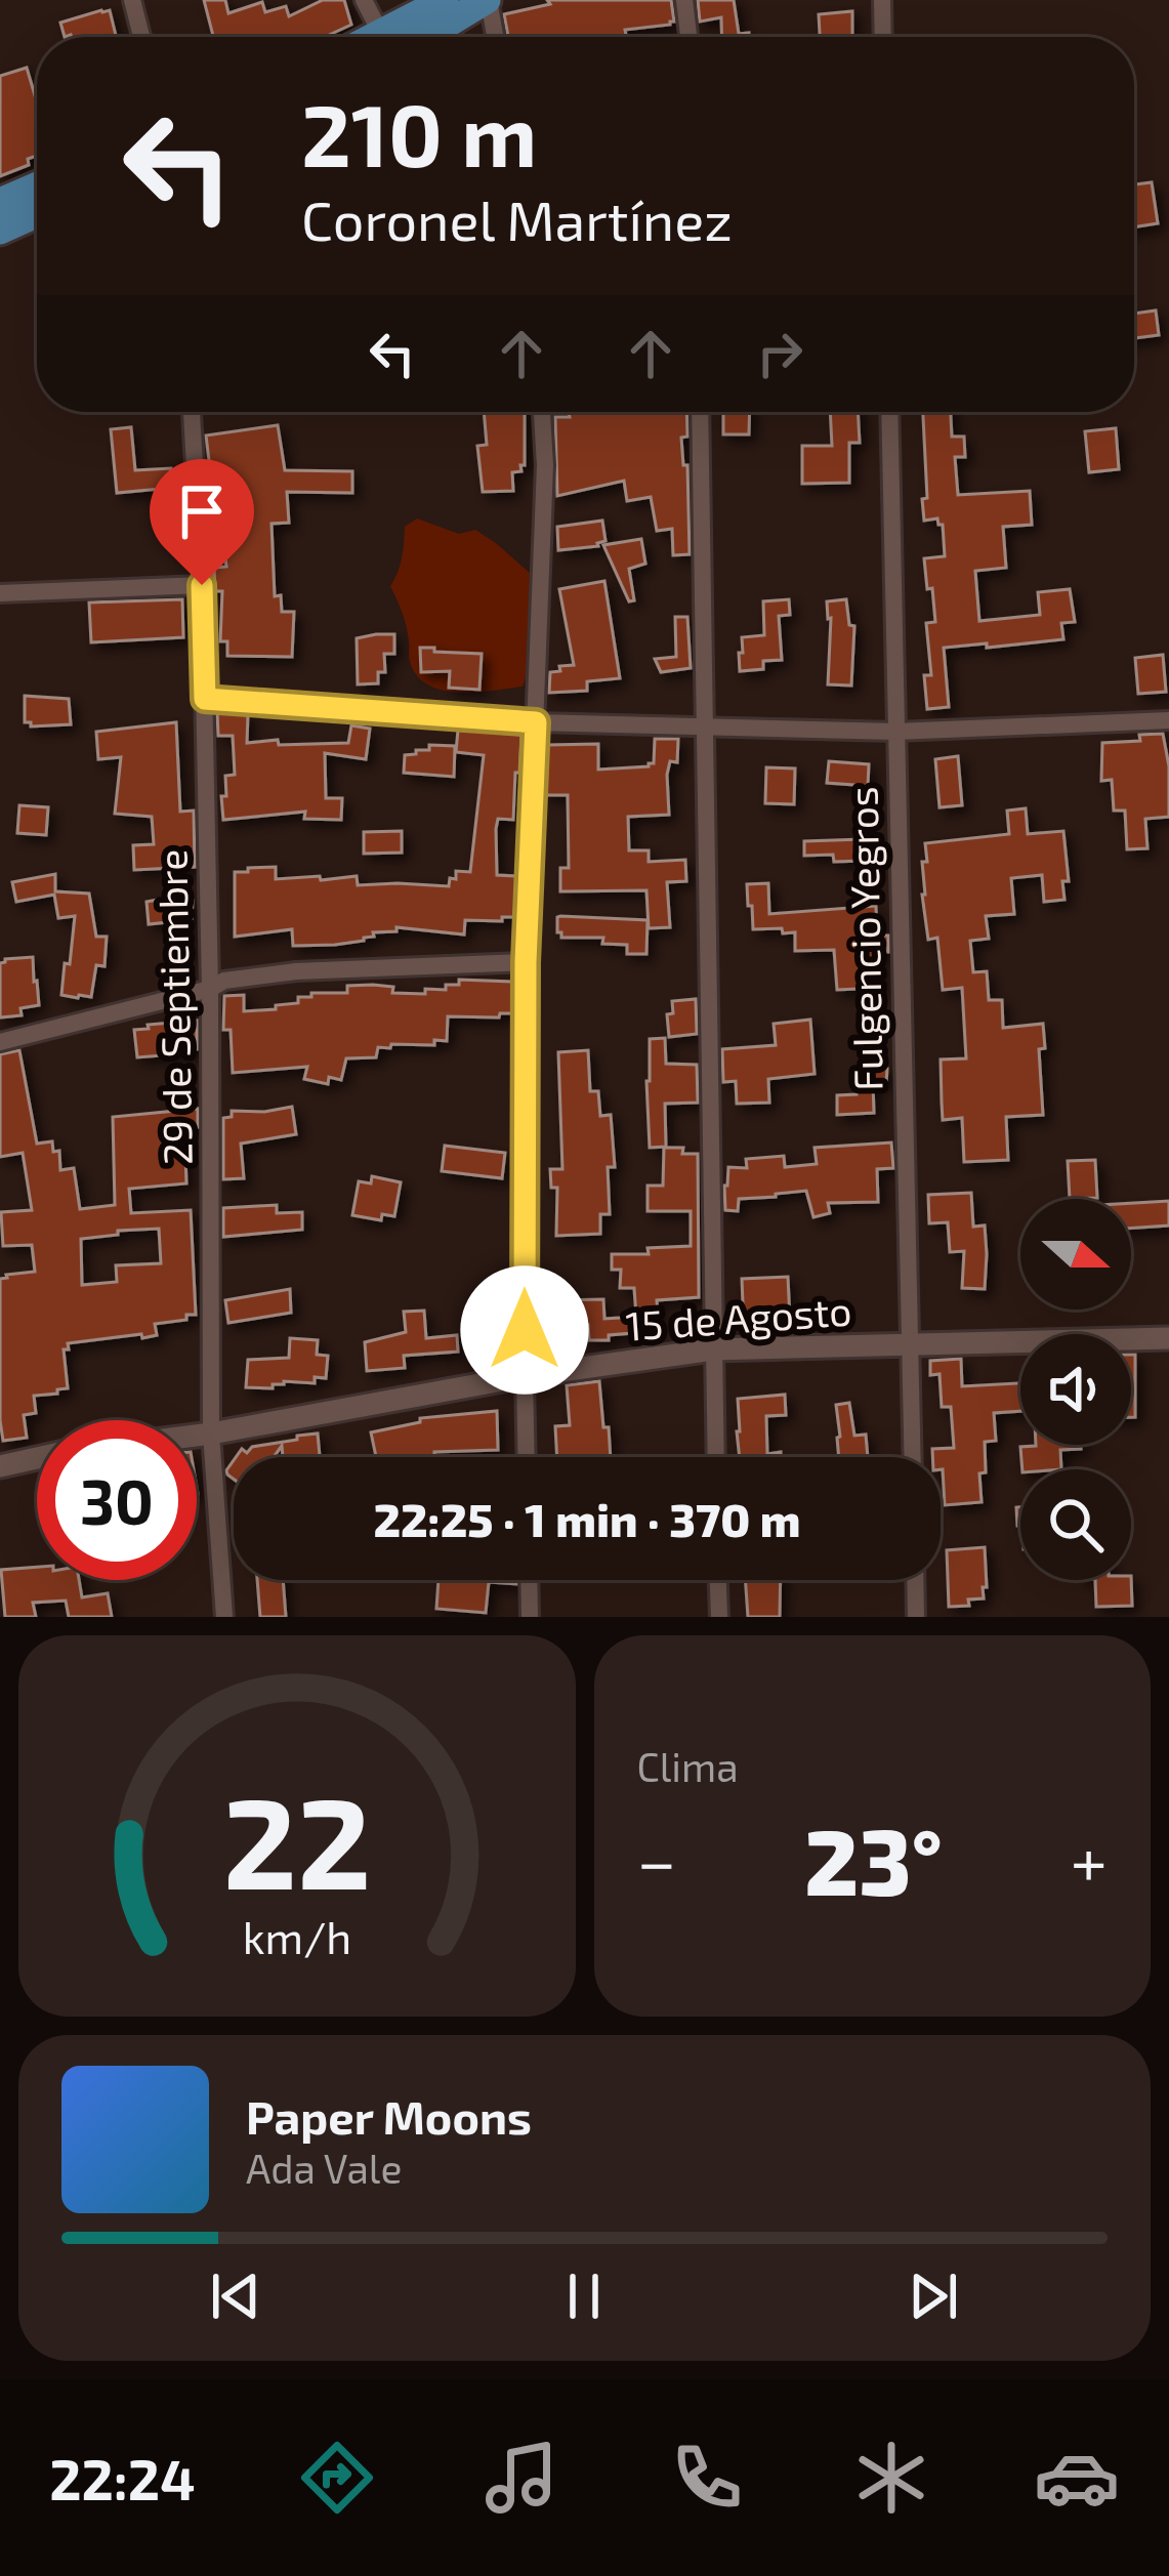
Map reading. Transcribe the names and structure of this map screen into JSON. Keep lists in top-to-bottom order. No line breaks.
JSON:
{"streets":{"street":["Fulgencio Yegros","29 de Septiembre","15 de Agosto"]},"crossings":[["Fulgencio Yegros","15 de Agosto"],["29 de Septiembre","15 de Agosto"]],"north":"right","page":{"turn":["210 m","Coronel Martínez"],"limit":"30","trip":"22:25 · 1 min · 370 m","tile":"Clima","heat":["−","23°","+"],"song":["Paper Moons","Ada Vale"],"tabs":"22:24","gauge":["22","km/h"]}}
